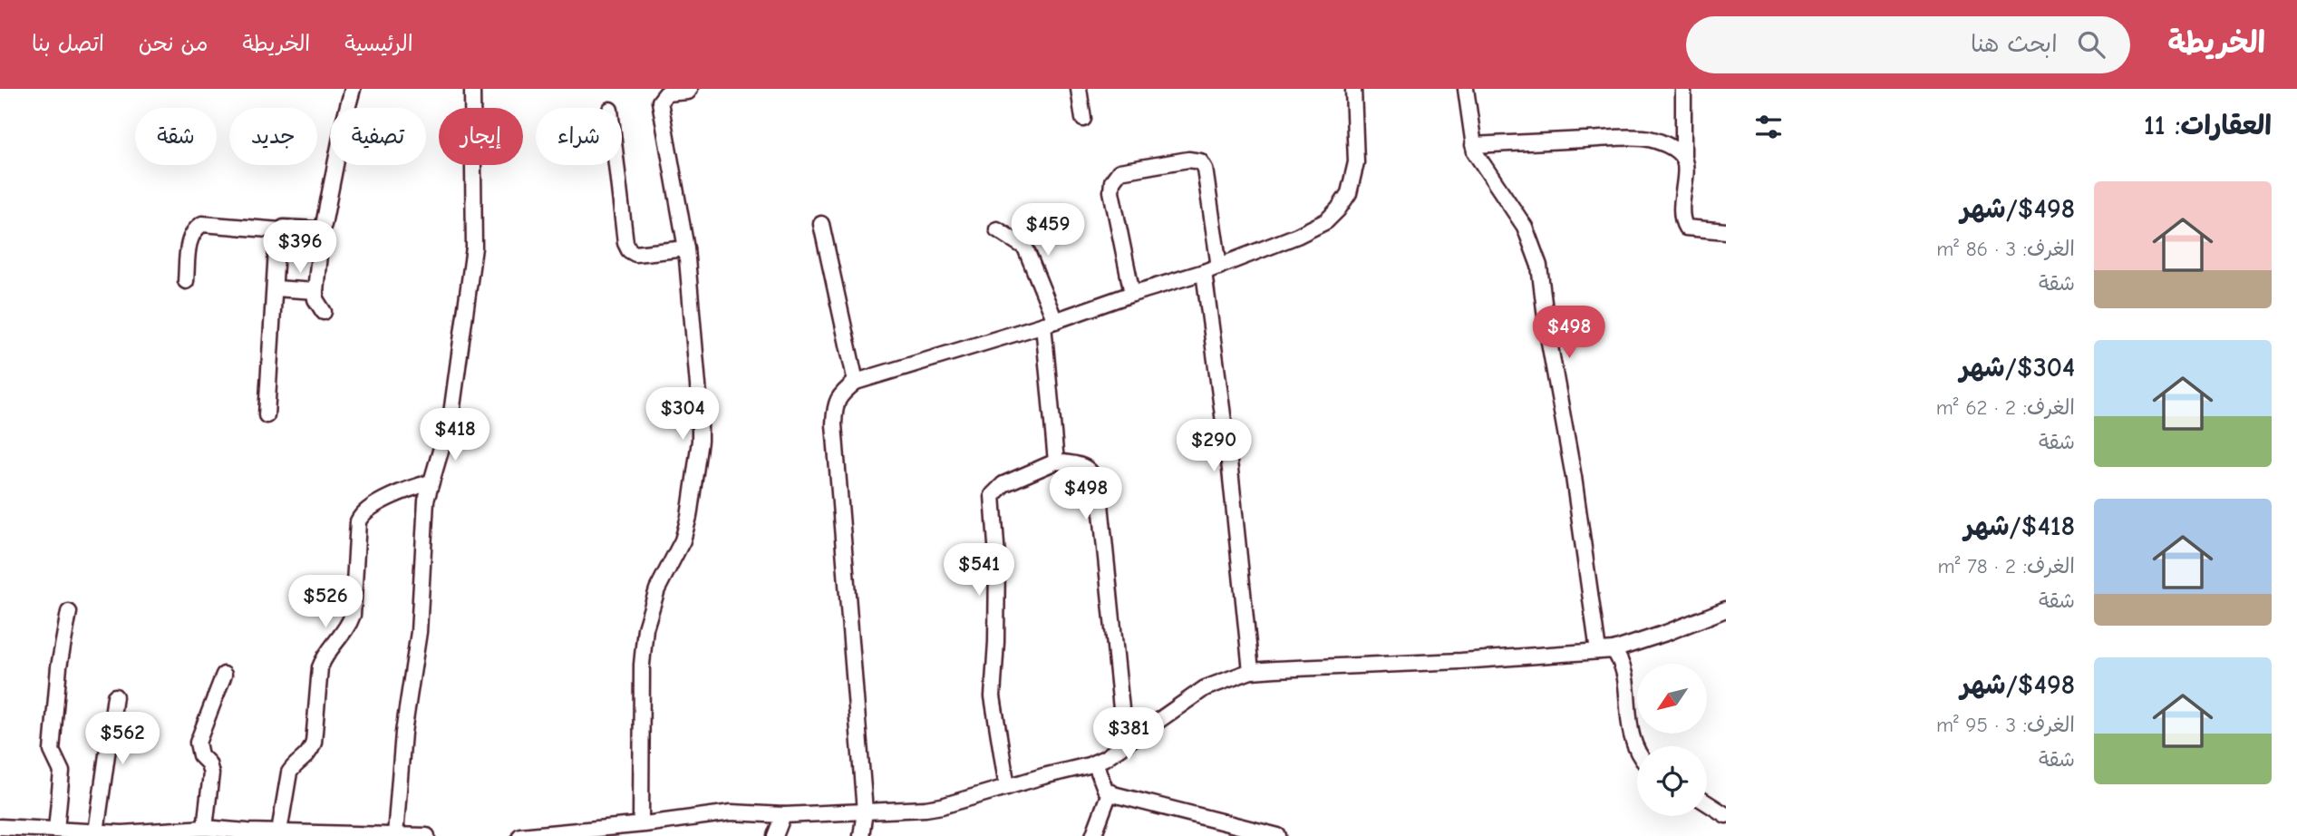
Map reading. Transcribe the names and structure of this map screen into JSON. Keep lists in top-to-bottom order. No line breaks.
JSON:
{"north":"bottom left","page":{"header":"الخريطة","search":"ابحث هنا","nav":["الرئيسية","الخريطة","من نحن","اتصل بنا"],"heading":"العقارات: 11","chip":["شراء","إيجار","تصفية","جديد","شقة"],"list":[{"name":"$498/شهر","note":"الغرف: 3 · 86 m² · شقة"},{"name":"$304/شهر","note":"الغرف: 2 · 62 m² · شقة"},{"name":"$418/شهر","note":"الغرف: 2 · 78 m² · شقة"},{"name":"$498/شهر","note":"الغرف: 3 · 95 m² · شقة"}],"price":["$459","$396","$498","$304","$418","$290","$498","$541","$526","$381","$562"]}}
